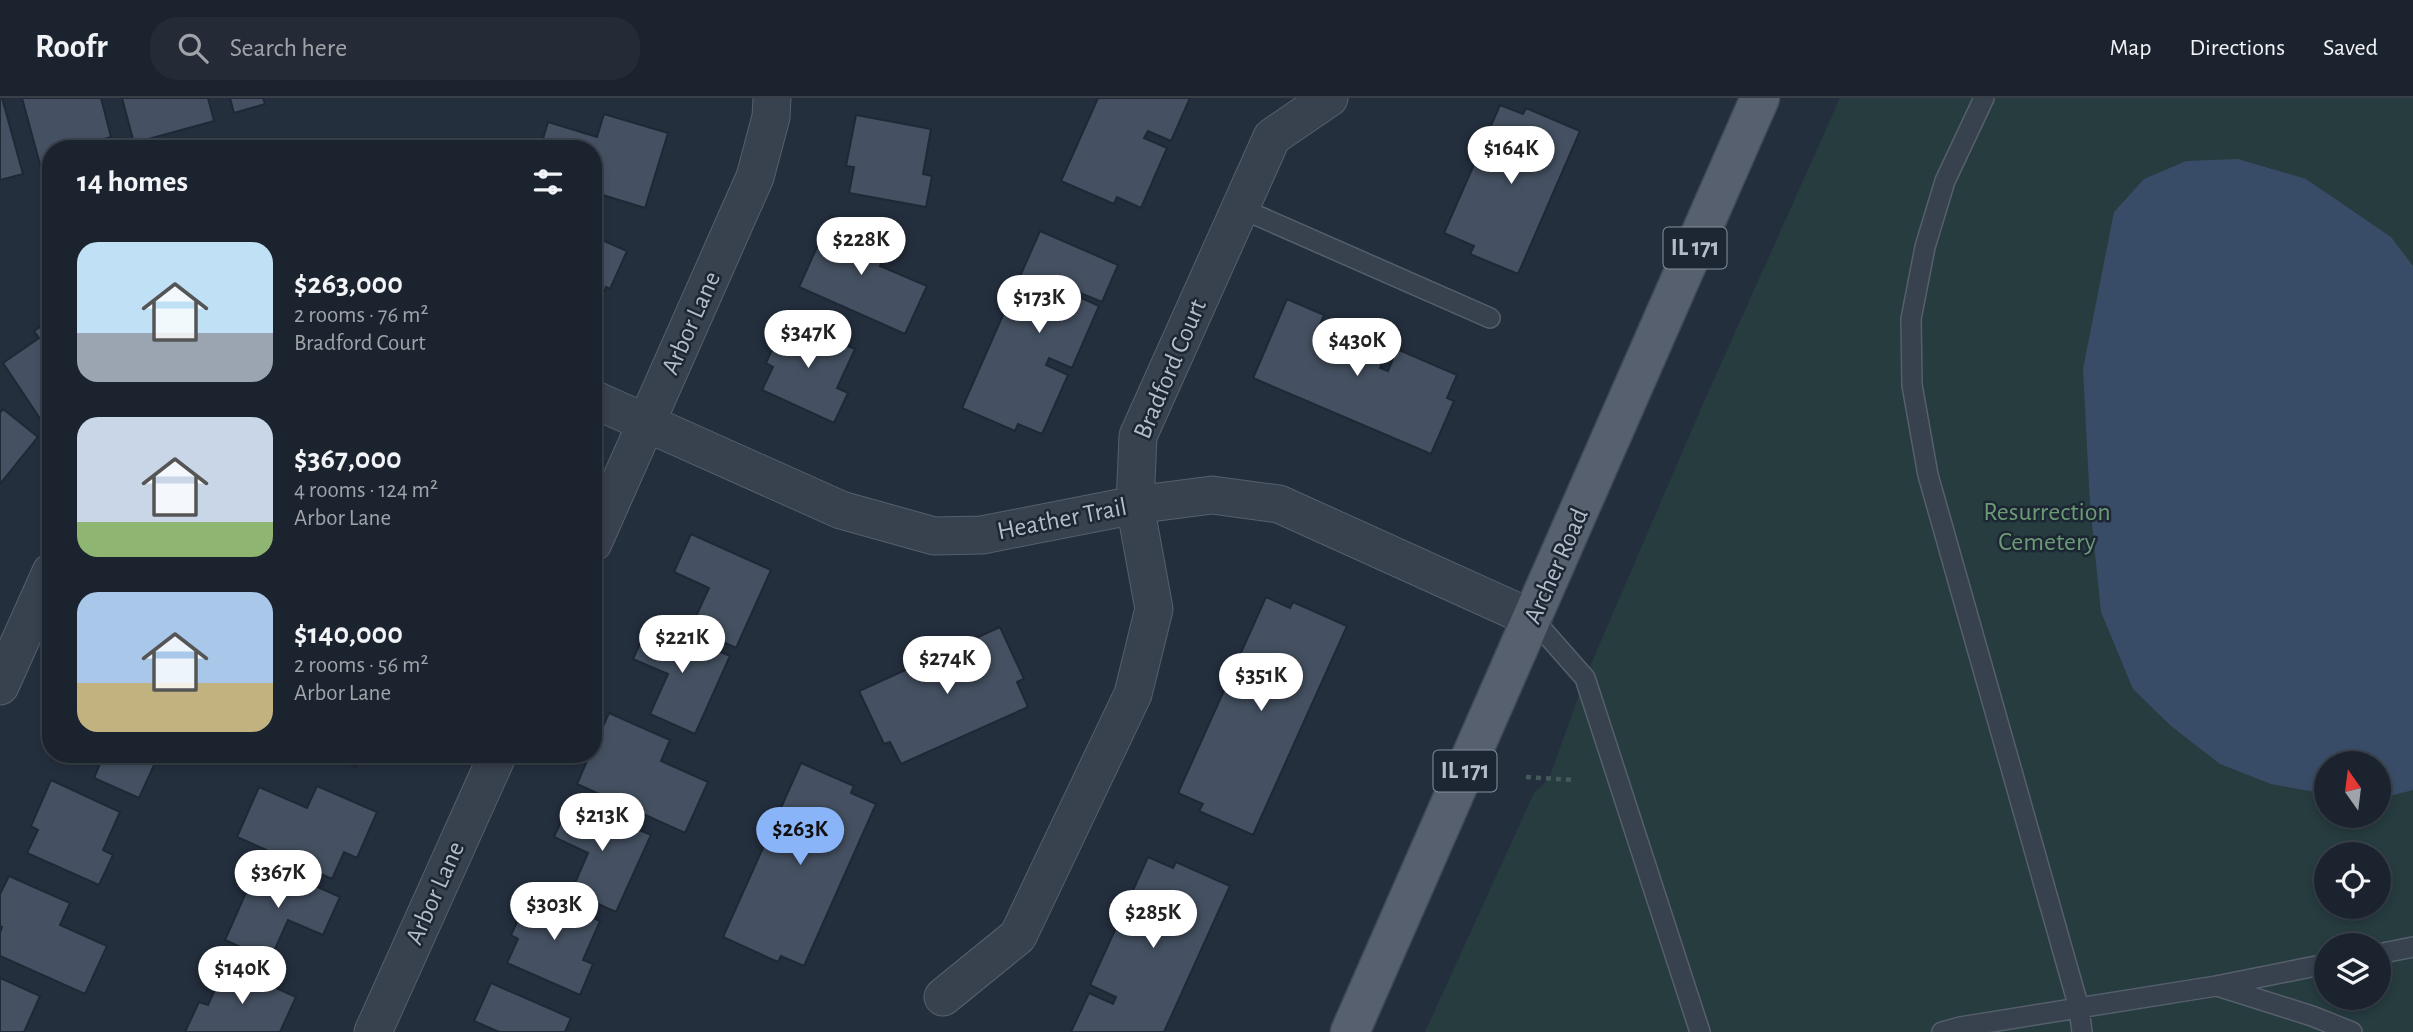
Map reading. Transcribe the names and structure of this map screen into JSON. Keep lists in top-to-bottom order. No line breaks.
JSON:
{"streets":{"main road":["IL 171","Archer Road"],"street":["Arbor Lane","Bradford Court","Heather Trail"]},"crossings":[["Arbor Lane","Heather Trail"],["Bradford Court","Heather Trail"],["Heather Trail","Archer Road"]],"parks":["Resurrection Cemetery"],"north":"top","page":{"header":"Roofr","search":"Search here","nav":["Map","Directions","Saved"],"price":["$164K","$228K","$173K","$347K","$430K","$221K","$274K","$351K","$213K","$263K","$367K","$303K","$285K","$140K"],"heading":"14 homes","list":[{"name":"$263,000","note":"2 rooms · 76 m² · Bradford Court"},{"name":"$367,000","note":"4 rooms · 124 m² · Arbor Lane"},{"name":"$140,000","note":"2 rooms · 56 m² · Arbor Lane"}]}}
